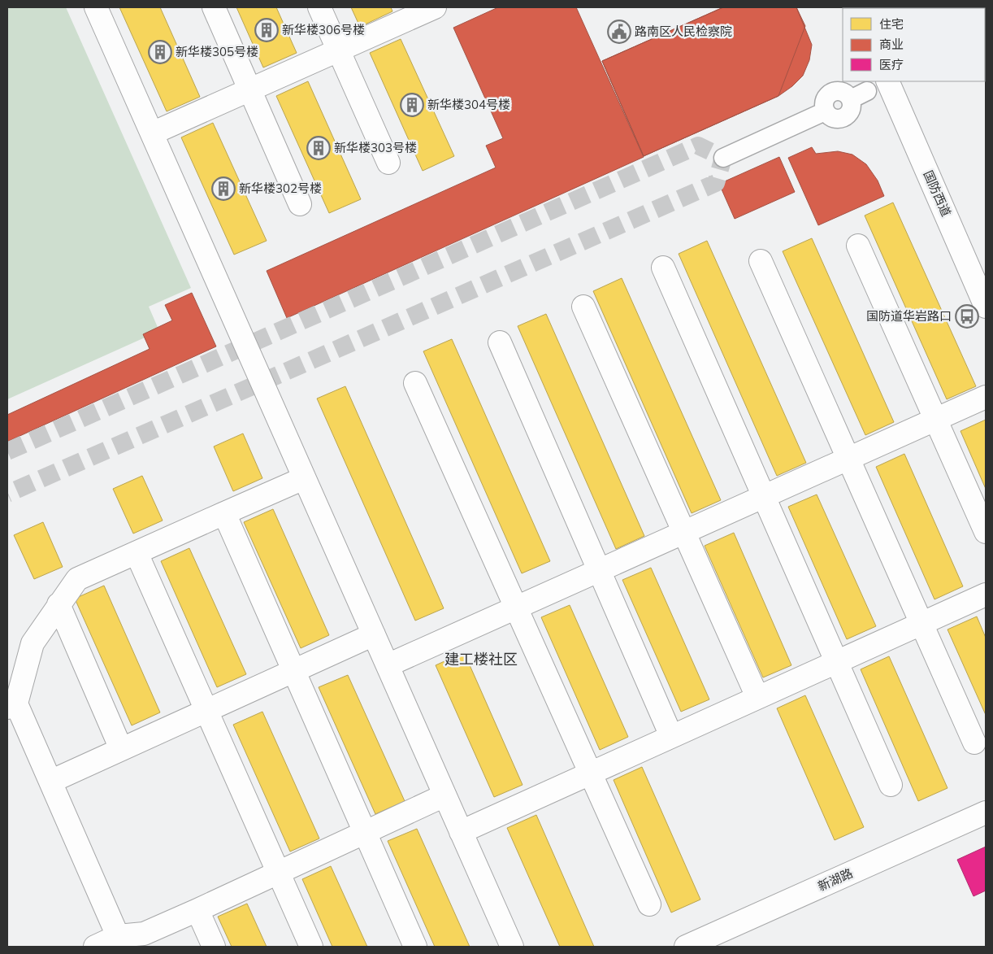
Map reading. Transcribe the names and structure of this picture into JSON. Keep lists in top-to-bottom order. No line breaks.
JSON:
{"streets":{"street":["国防西道","新湖路"]},"districts":["建工楼社区"],"places":{"building":["新华楼306号楼","新华楼305号楼","新华楼304号楼","新华楼303号楼","新华楼302号楼"],"public building":["路南区人民检察院"],"bus stop":["国防道华岩路口"]},"legend":["住宅","商业","医疗"]}
